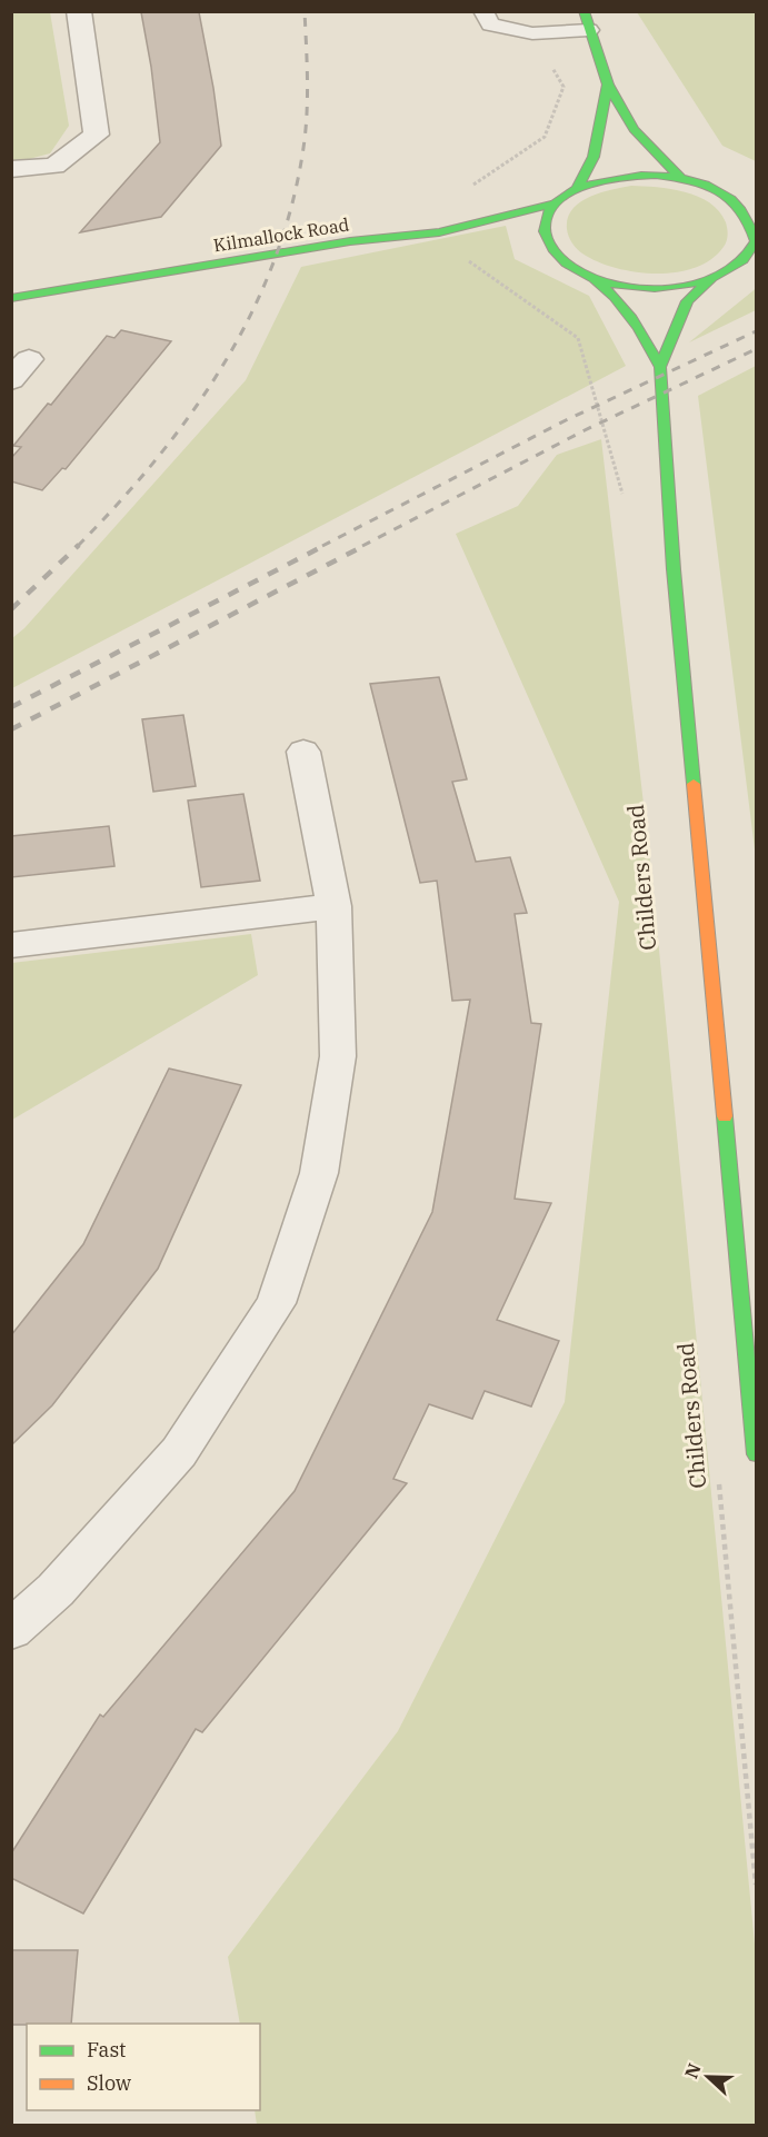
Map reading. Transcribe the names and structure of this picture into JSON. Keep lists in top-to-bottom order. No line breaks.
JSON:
{"streets":{"main road":["Kilmallock Road"],"path":["Childers Road"]},"legend":["Fast","Slow"],"north":"left"}
